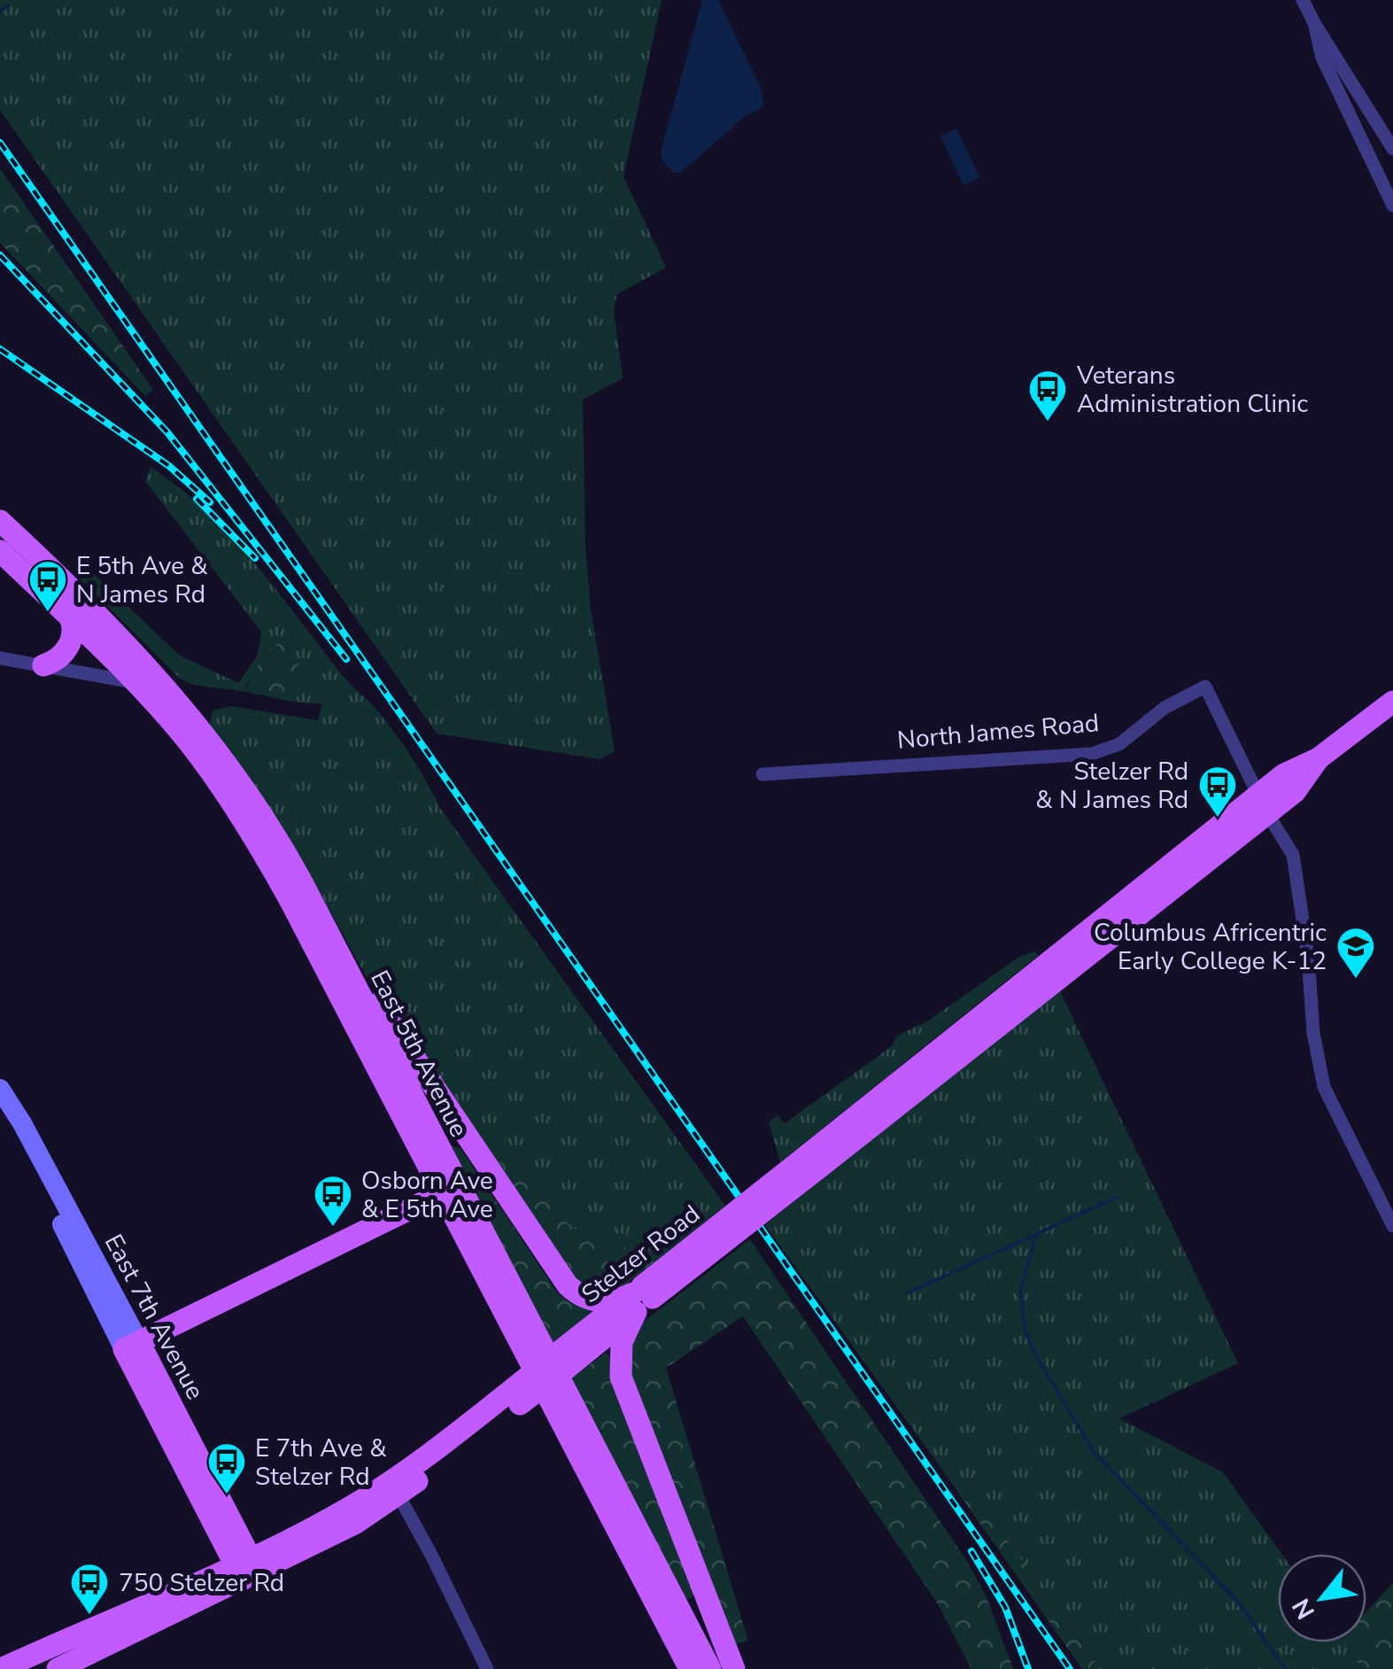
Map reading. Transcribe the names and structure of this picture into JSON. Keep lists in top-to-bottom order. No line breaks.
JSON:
{"streets":{"main road":["East 5th Avenue","Stelzer Road","East 7th Avenue"],"street":["North James Road"]},"crossings":[["North James Road","Stelzer Road"],["Stelzer Road","East 7th Avenue"]],"places":{"bus stop":["Veterans Administration Clinic","E 5th Ave & N James Rd","Stelzer Rd & N James Rd","Osborn Ave & E 5th Ave","E 7th Ave & Stelzer Rd","750 Stelzer Rd"],"school or university":["Columbus Africentric Early College K-12"]},"north":"bottom left"}
